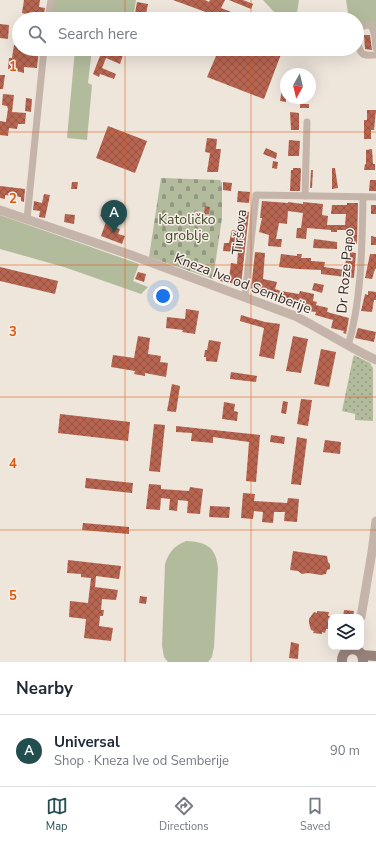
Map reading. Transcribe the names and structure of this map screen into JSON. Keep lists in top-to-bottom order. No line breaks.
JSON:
{"streets":{"street":["Tiršova","Dr Roze Papo","Kneza Ive od Semberije"]},"crossings":[["Tiršova","Dr Roze Papo"],["Tiršova","Kneza Ive od Semberije"],["Dr Roze Papo","Kneza Ive od Semberije"]],"parks":["Katoličko groblje"],"north":"bottom","page":{"search":"Search here","pins":"A","heading":"Nearby","list":[{"mark":"A","name":"Universal","note":"Shop · Kneza Ive od Semberije","value":"90 m"}],"nav":["Map","Directions","Saved"]},"grid":{"rows":["1","2","3","4","5"]}}
